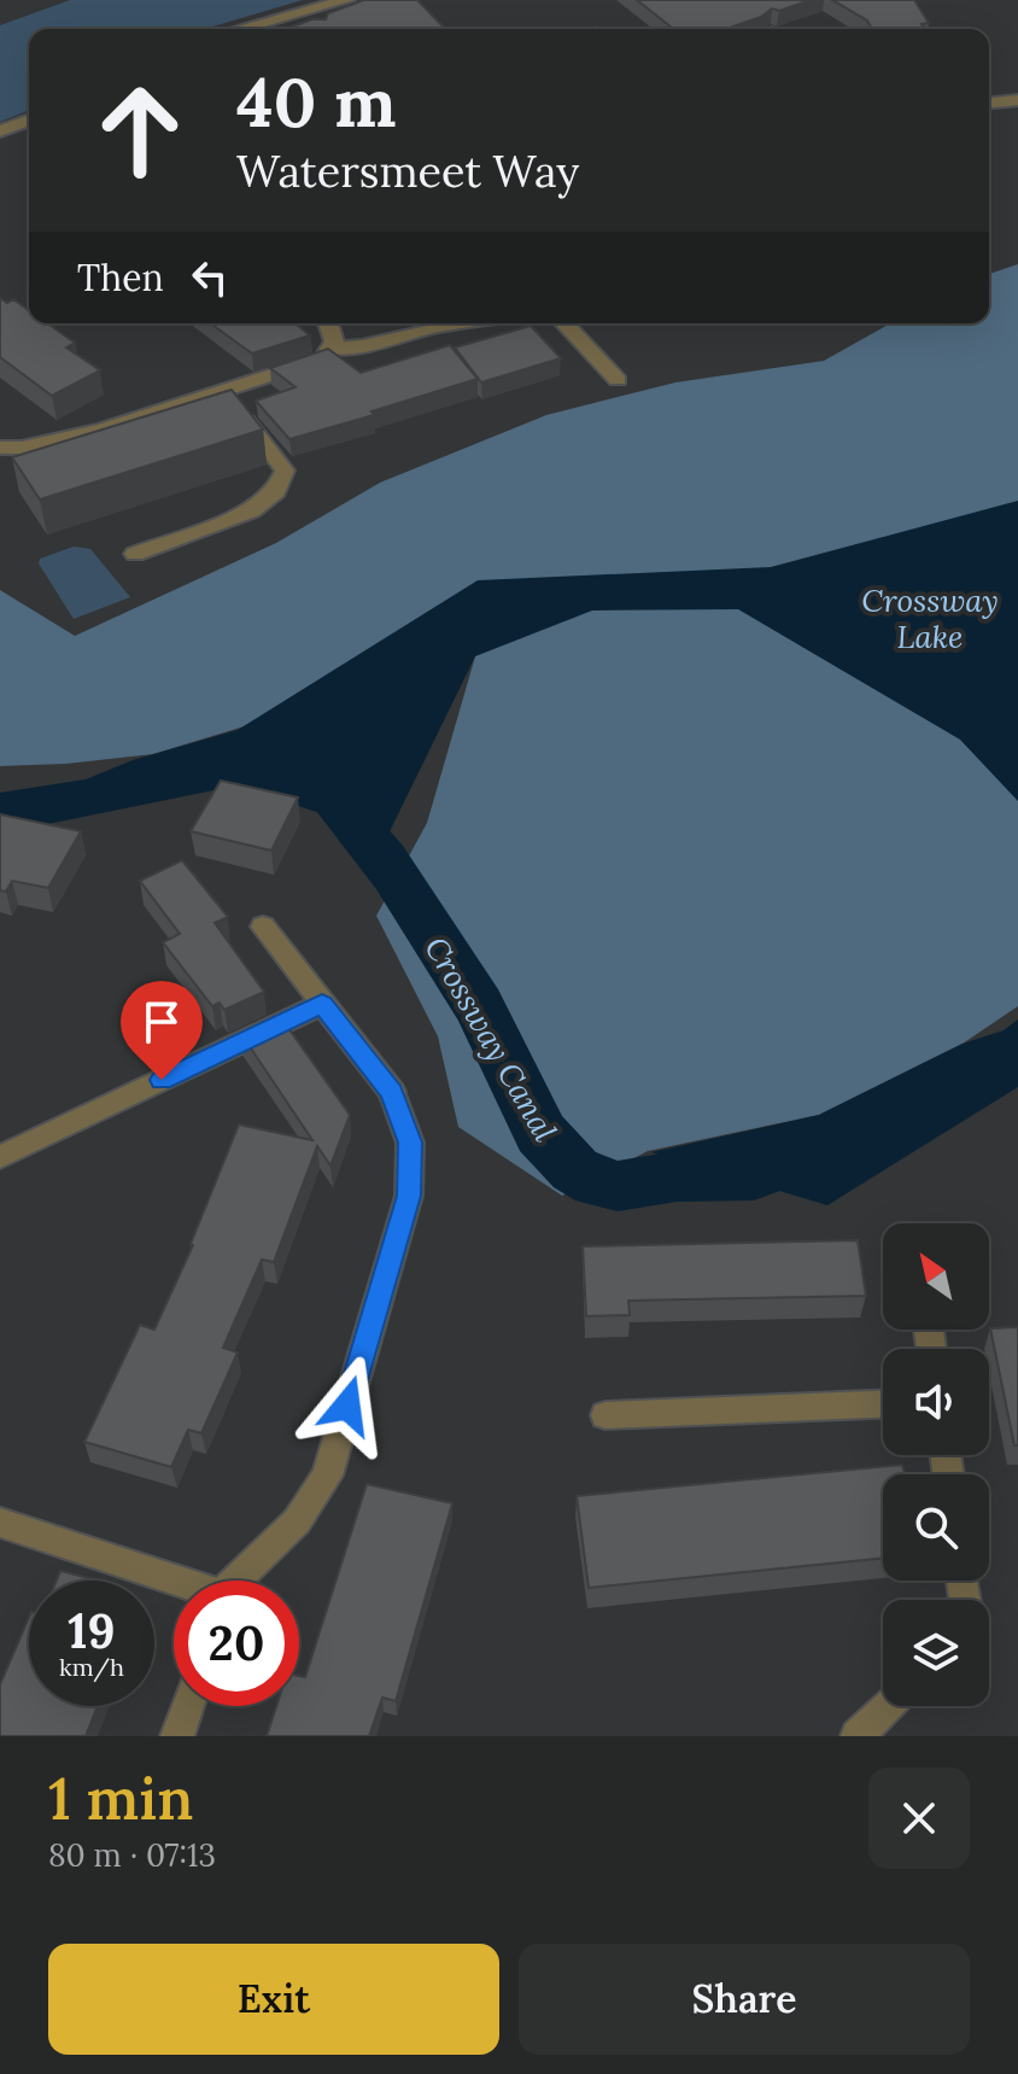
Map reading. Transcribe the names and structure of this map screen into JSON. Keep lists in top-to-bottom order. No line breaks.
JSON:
{"water":["Crossway Lake","Crossway Canal"],"north":"top left","page":{"turn":["40 m","Watersmeet Way"],"then":"Then","speed":"19 km/h","limit":"20","heading":["1 min","80 m · 07:13"],"buttons":["Exit","Share"]}}
